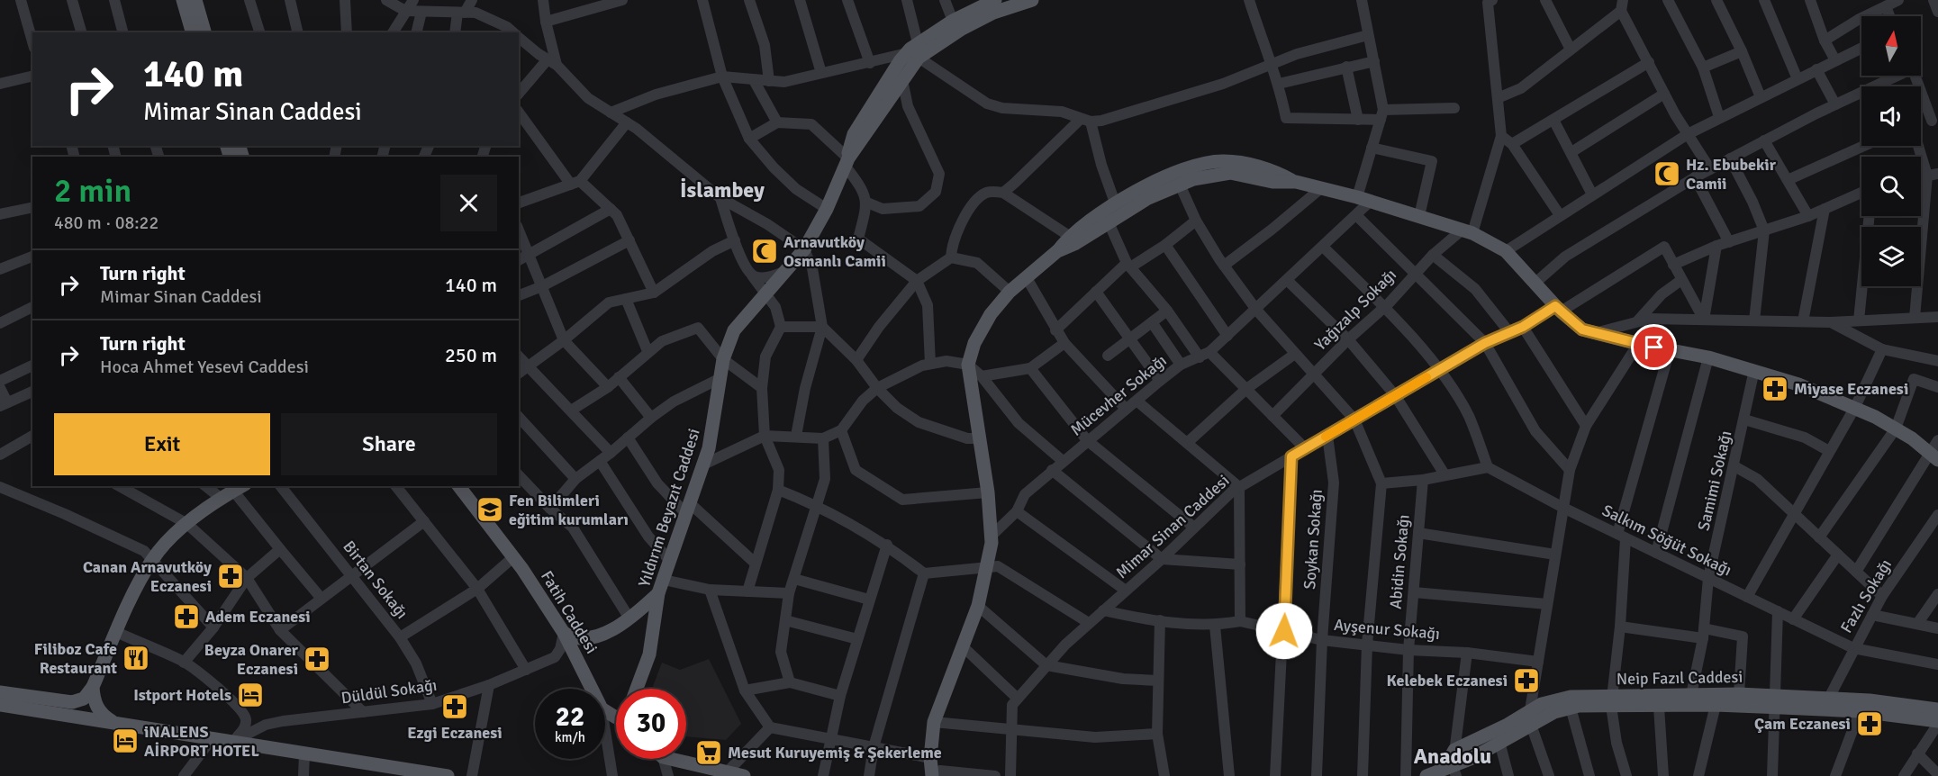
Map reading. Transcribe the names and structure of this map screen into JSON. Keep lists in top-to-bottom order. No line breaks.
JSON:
{"streets":{"main road":["Yıldırım Beyazıt Caddesi","Fatih Caddesi","Neip Fazıl Caddesi"],"street":["Yağızalp Sokağı","Mücevher Sokağı","Samimi Sokağı","Mimar Sinan Caddesi","Soykan Sokağı","Salkım Söğüt Sokağı","Abidin Sokağı","Birtan Sokağı","Fazlı Sokağı","Ayşenur Sokağı","Düldül Sokağı"]},"crossings":[["Samimi Sokağı","Salkım Söğüt Sokağı"],["Samimi Sokağı","Neip Fazıl Caddesi"],["Mimar Sinan Caddesi","Soykan Sokağı"],["Soykan Sokağı","Ayşenur Sokağı"],["Salkım Söğüt Sokağı","Fazlı Sokağı"],["Abidin Sokağı","Ayşenur Sokağı"],["Birtan Sokağı","Düldül Sokağı"],["Fazlı Sokağı","Neip Fazıl Caddesi"],["Fatih Caddesi","Düldül Sokağı"]],"districts":["İslambey","Anadolu"],"places":{"mosque":["Hz. Ebubekir Camii","Arnavutköy Osmanlı Camii"],"pharmacy":["Miyase Eczanesi","Canan Arnavutköy Eczanesi","Adem Eczanesi","Beyza Onarer Eczanesi","Kelebek Eczanesi","Ezgi Eczanesi","Çam Eczanesi"],"school or university":["Fen Bilimleri eğitim kurumları"],"restaurant":["Filiboz Cafe Restaurant"],"hotel":["Istport Hotels","iNALENS AİRPORT HOTEL"],"supermarket":["Mesut Kuruyemiş & Şekerleme"]},"north":"top","page":{"turn":["140 m","Mimar Sinan Caddesi"],"heading":["2 min","480 m · 08:22"],"list":[{"name":"Turn right","note":"Mimar Sinan Caddesi","value":"140 m"},{"name":"Turn right","note":"Hoca Ahmet Yesevi Caddesi","value":"250 m"}],"buttons":["Exit","Share"],"speed":"22 km/h","limit":"30"}}
